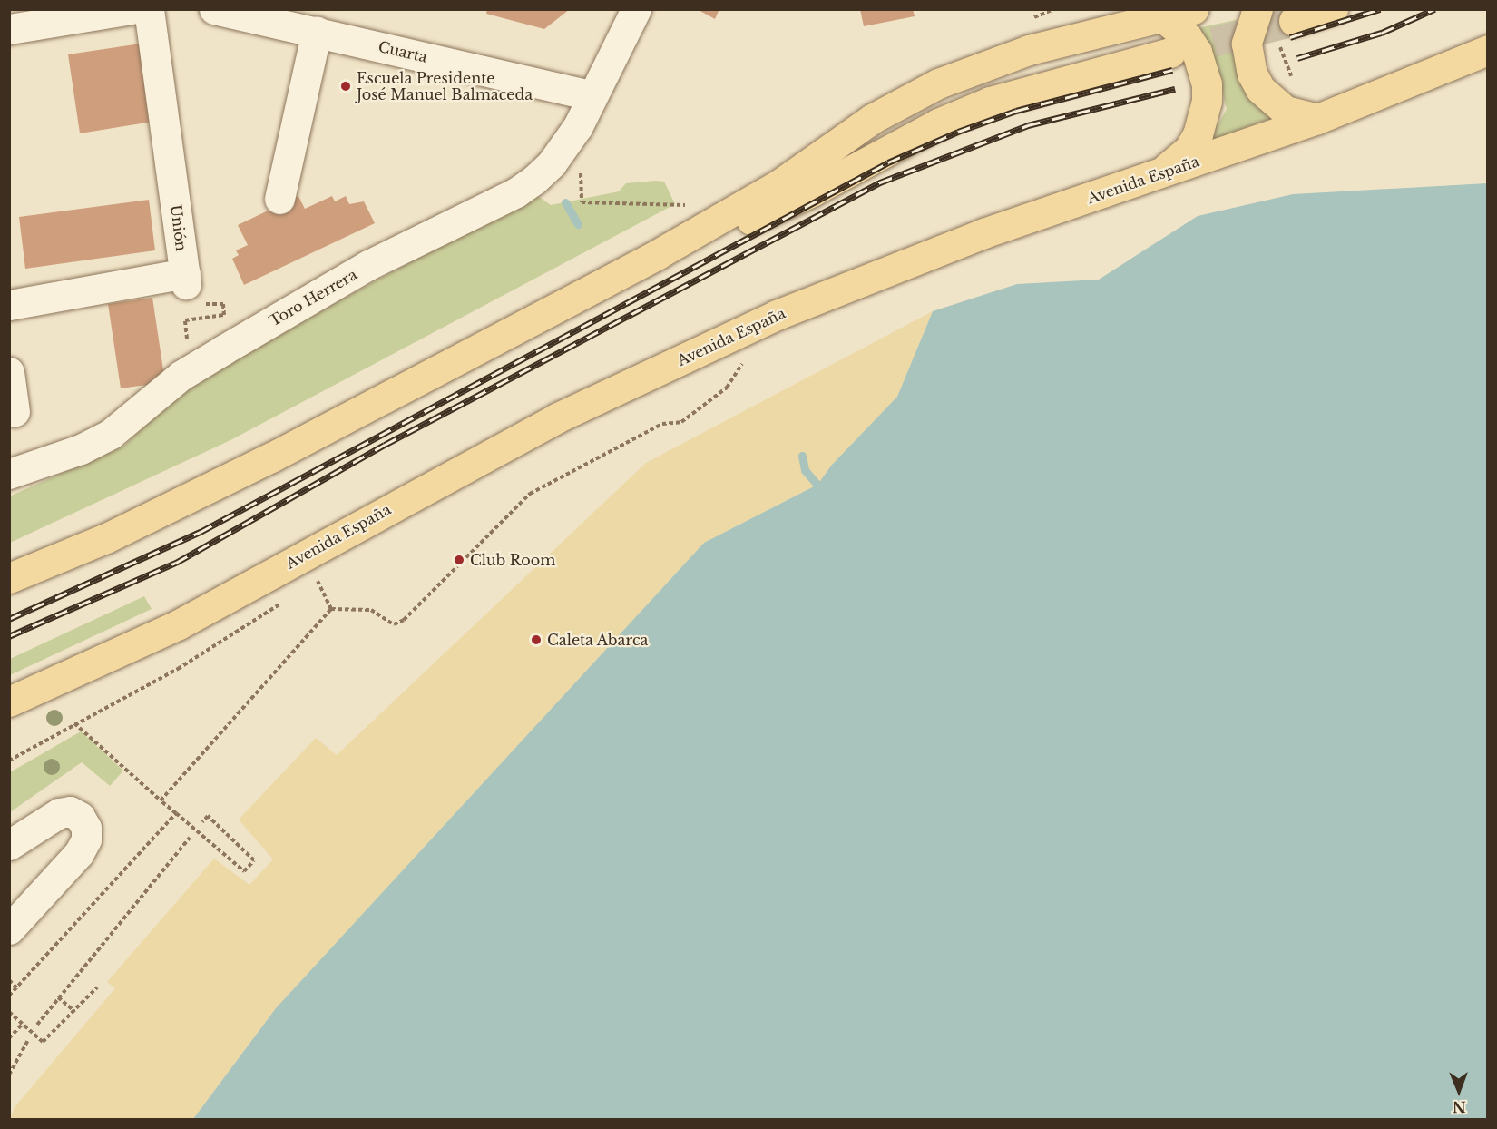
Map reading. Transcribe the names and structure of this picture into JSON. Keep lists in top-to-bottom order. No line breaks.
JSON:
{"streets":{"main road":["Avenida España"],"street":["Cuarta","Unión","Toro Herrera"]},"crossings":[["Cuarta","Toro Herrera"]],"places":["Escuela Presidente José Manuel Balmaceda","Club Room","Caleta Abarca"],"north":"bottom"}
